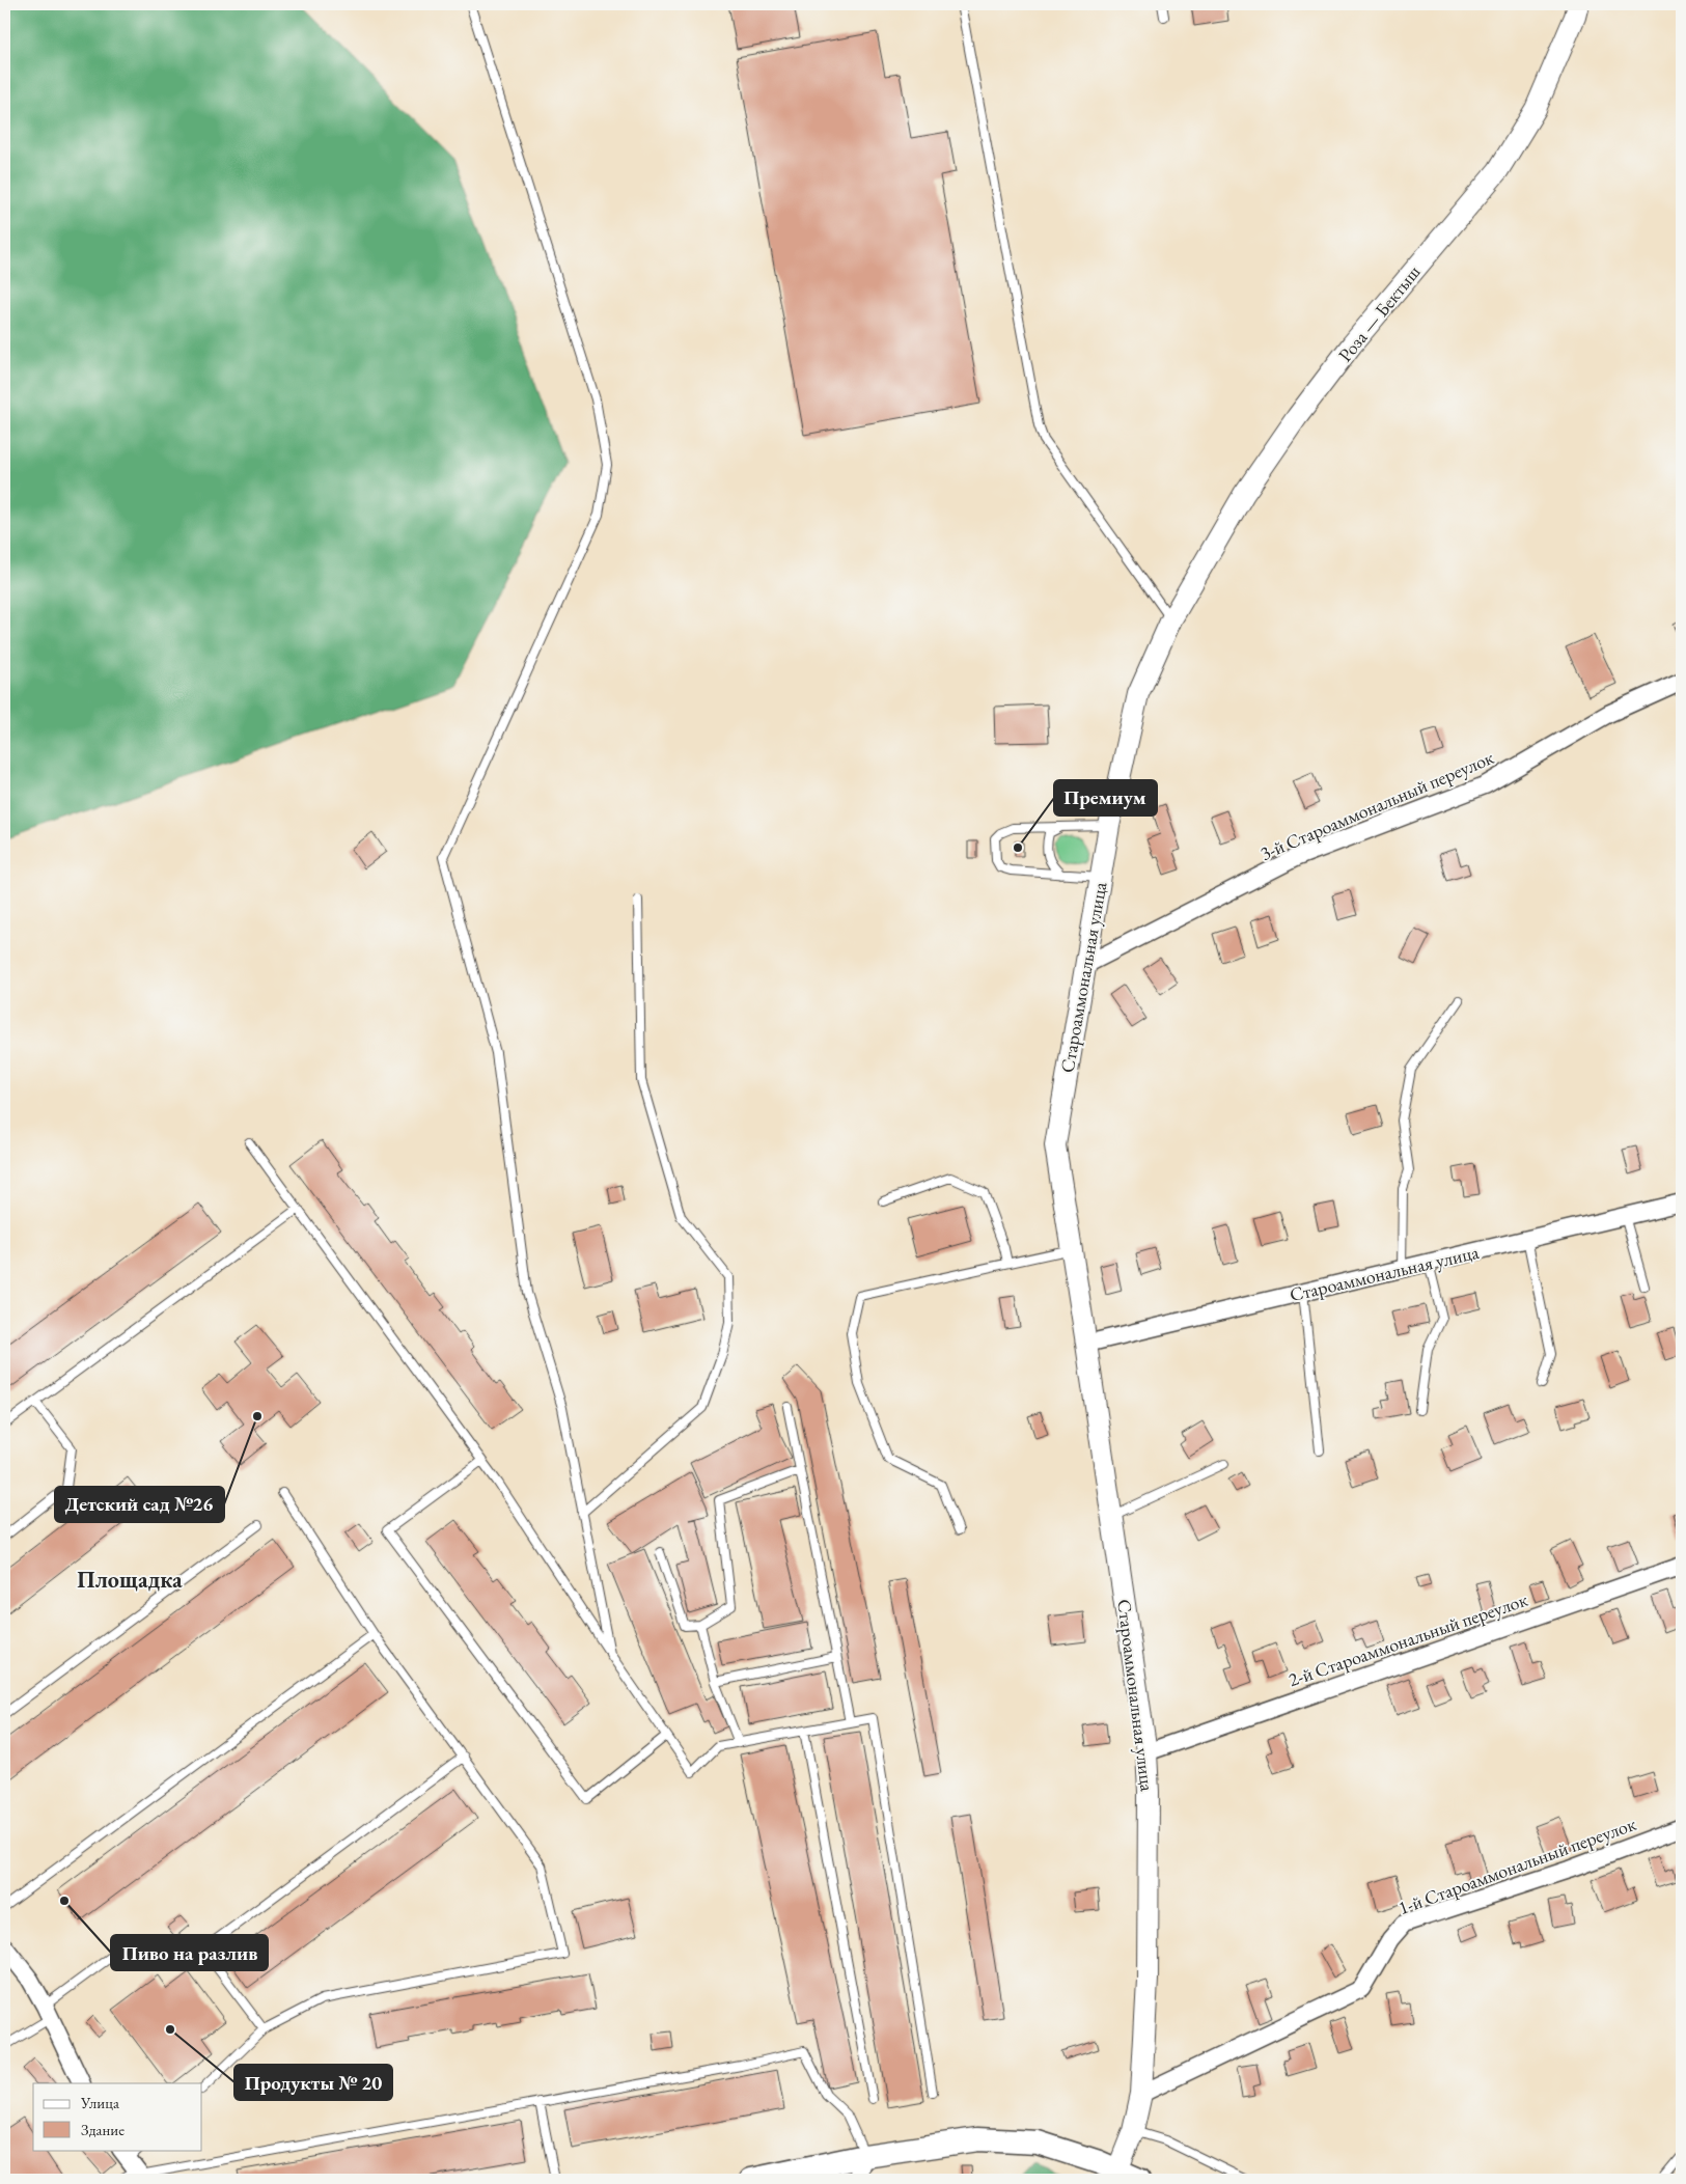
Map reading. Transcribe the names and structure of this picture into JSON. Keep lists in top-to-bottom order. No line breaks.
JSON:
{"streets":{"street":["Роза — Бектыш","3-й Староаммональный переулок","Староаммональная улица","2-й Староаммональный переулок","1-й Староаммональный переулок"]},"crossings":[["Роза — Бектыш","Староаммональная улица"],["3-й Староаммональный переулок","Староаммональная улица"],["Староаммональная улица","2-й Староаммональный переулок"],["Староаммональная улица","1-й Староаммональный переулок"]],"districts":["Площадка"],"places":["Премиум","Детский сад №26","Пиво на разлив","Продукты № 20"],"legend":["Улица","Здание"]}
